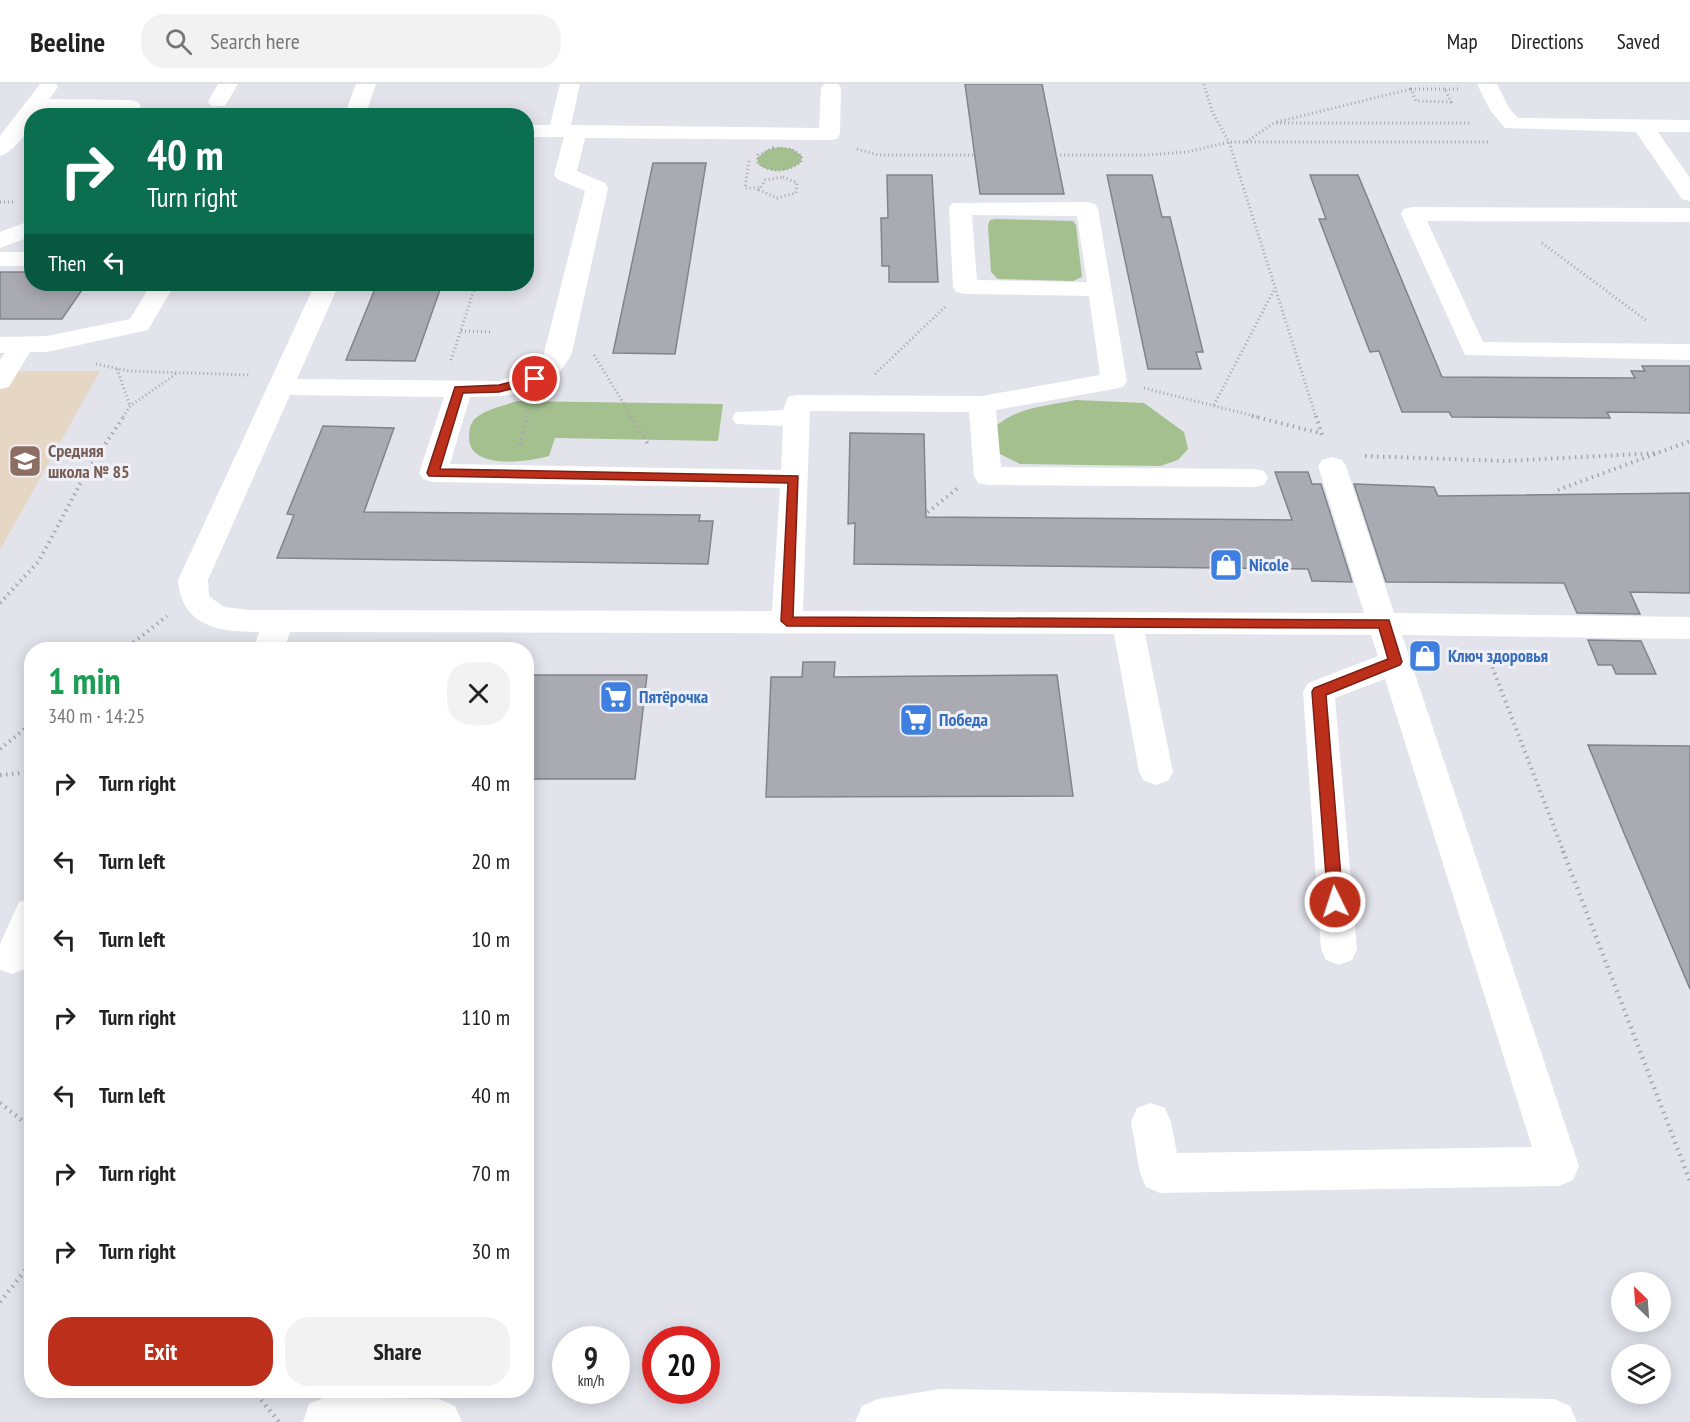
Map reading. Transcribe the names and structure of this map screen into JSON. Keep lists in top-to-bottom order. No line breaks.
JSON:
{"places":{"school or university":["Средняя школа № 85"],"shop":["Nicole","Ключ здоровья"],"supermarket":["Пятёрочка","Победа"]},"north":"top left","page":{"header":"Beeline","search":"Search here","nav":["Map","Directions","Saved"],"turn":["40 m","Turn right"],"then":"Then","heading":["1 min","340 m · 14:25"],"list":[{"name":"Turn right","value":"40 m"},{"name":"Turn left","value":"20 m"},{"name":"Turn left","value":"10 m"},{"name":"Turn right","value":"110 m"},{"name":"Turn left","value":"40 m"},{"name":"Turn right","value":"70 m"},{"name":"Turn right","value":"30 m"}],"buttons":["Exit","Share"],"speed":"9 km/h","limit":"20"}}
